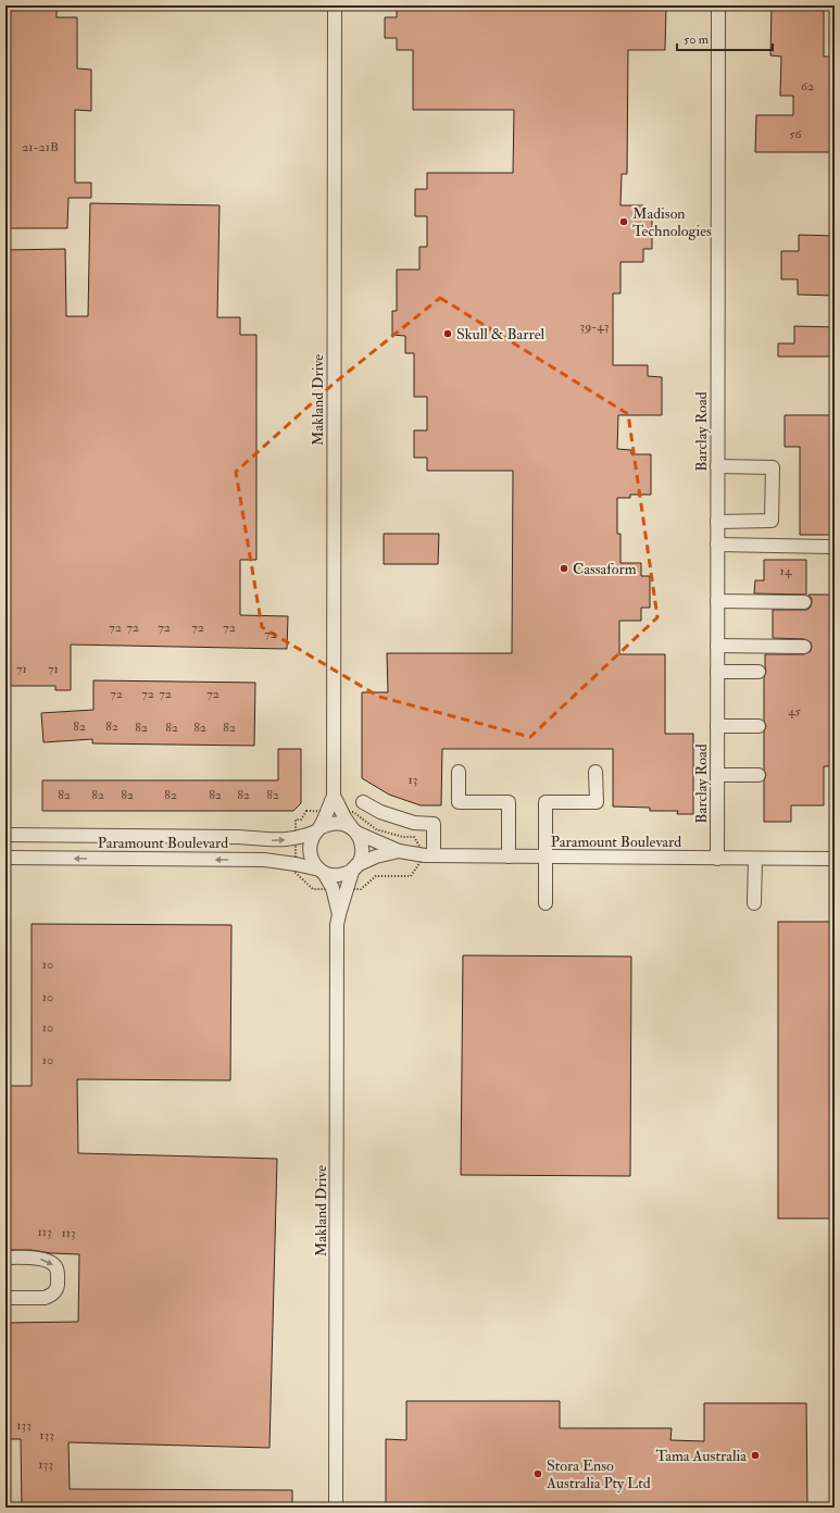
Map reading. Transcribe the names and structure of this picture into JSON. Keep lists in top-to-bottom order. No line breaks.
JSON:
{"streets":{"street":["Makland Drive","Barclay Road","Paramount Boulevard"]},"crossings":[["Makland Drive","Paramount Boulevard"],["Barclay Road","Paramount Boulevard"]],"places":["Madison Technologies","Skull & Barrel","Cassaform","Tama Australia","Stora Enso Australia Pty Ltd"],"house_numbers":["62","56","21-21B","39-43","14","72","72","72","72","72","72","71","71","72","72","72","72","45","82","82","82","82","82","82","13","82","82","82","82","82","82","82","10","10","10","10","113","113","133","133","133"],"scale_bar":"50 m"}
